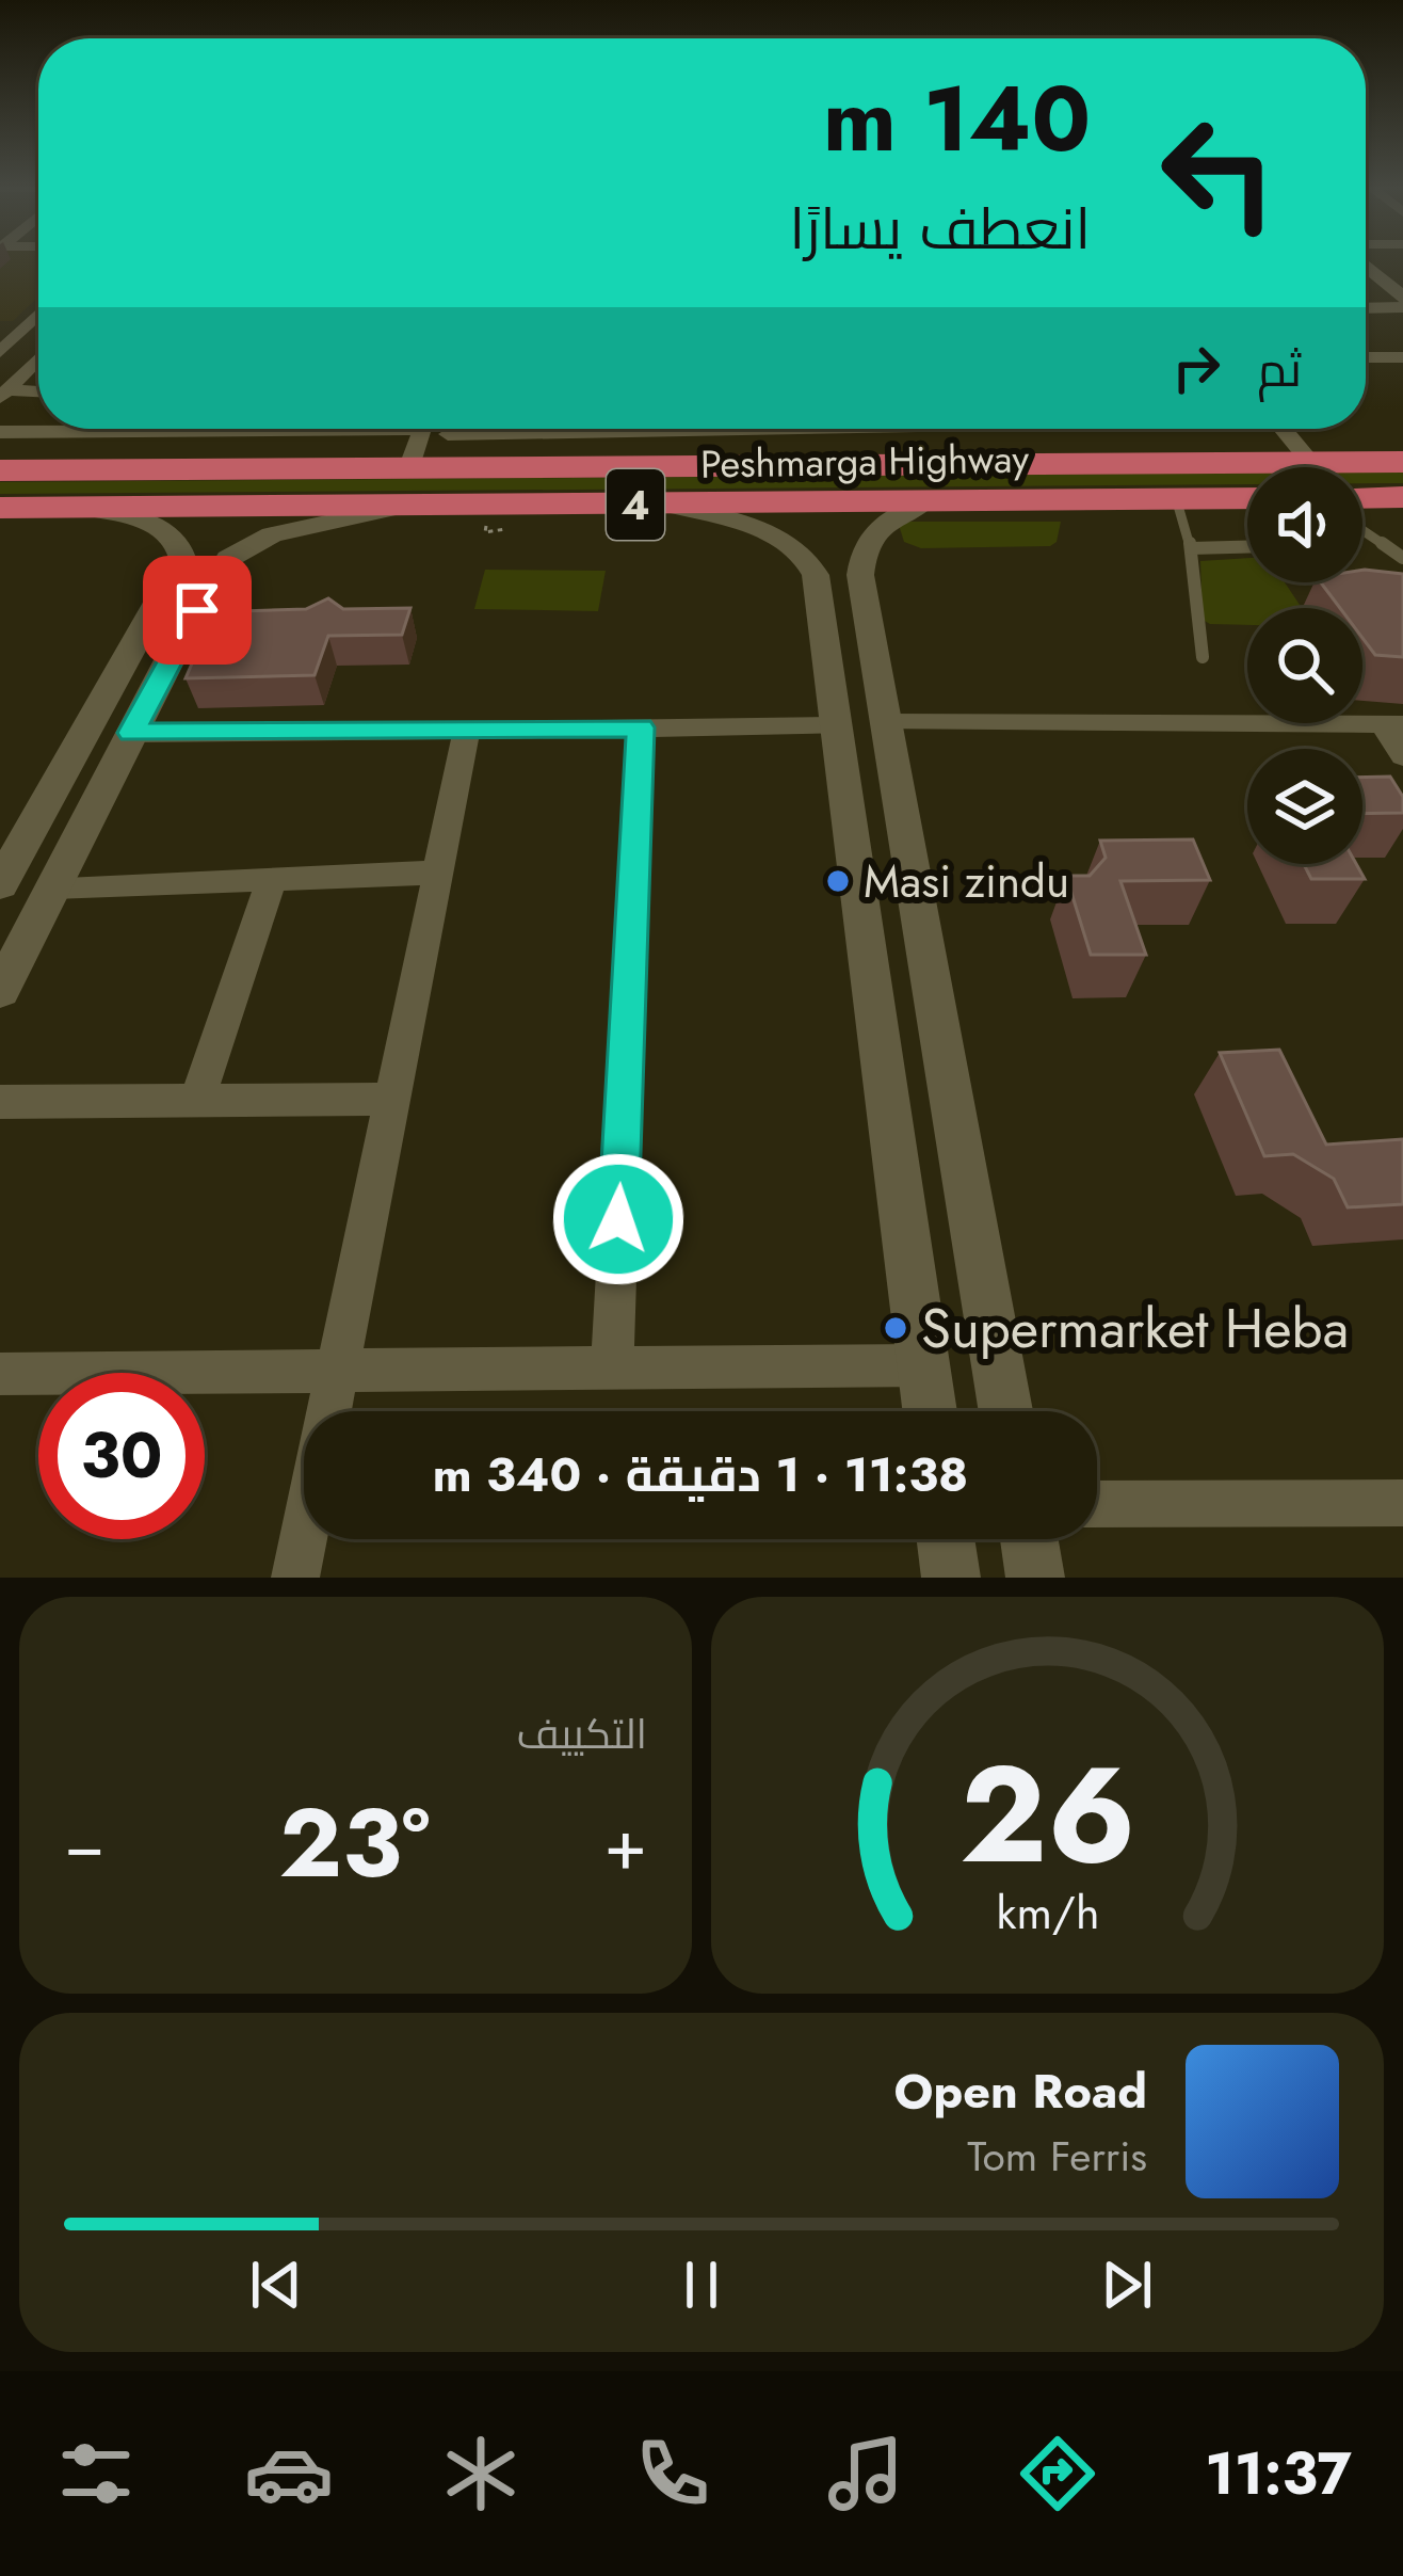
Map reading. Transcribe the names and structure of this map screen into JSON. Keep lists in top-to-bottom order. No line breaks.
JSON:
{"streets":{"highway":["Peshmarga Highway","4"]},"places":["Masi zindu","Supermarket Heba"],"page":{"turn":["140 m","انعطف يسارًا"],"then":"ثم","limit":"30","trip":"11:38 · 1 دقيقة · 340 m","tile":"التكييف","heat":["−","23°","+"],"song":["Open Road","Tom Ferris"],"tabs":"11:37","gauge":["26","km/h"]}}
